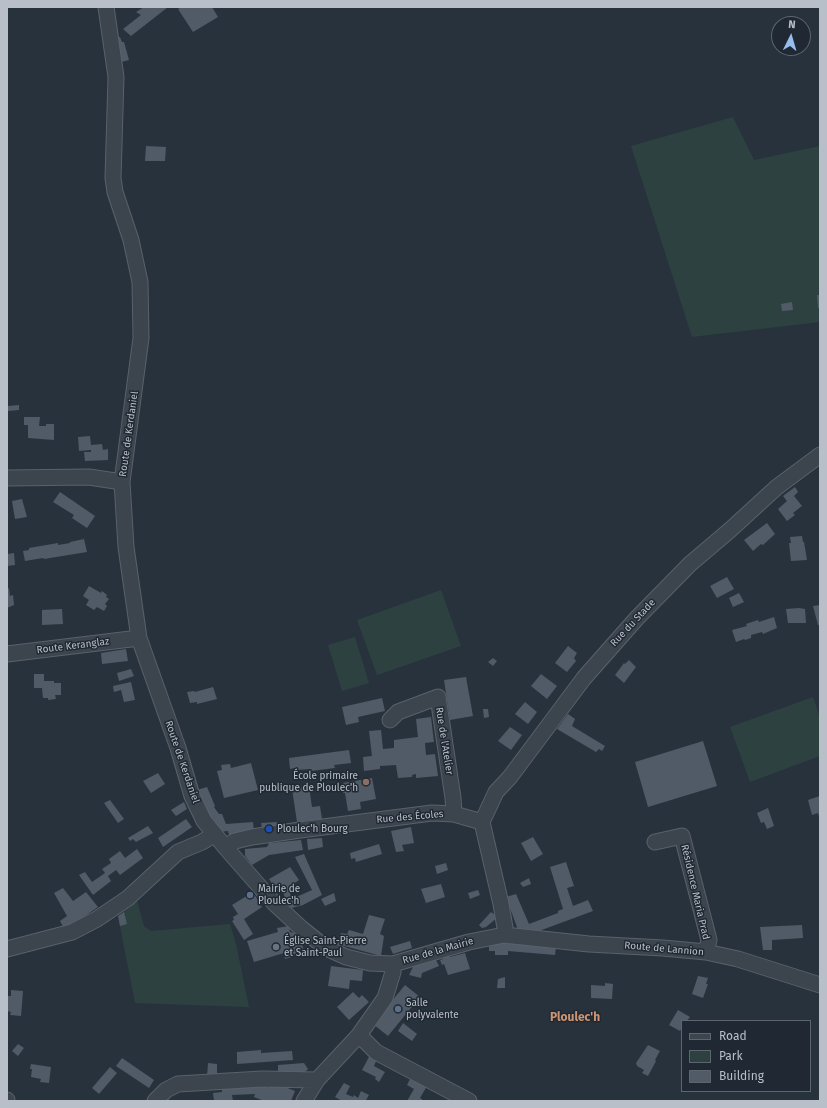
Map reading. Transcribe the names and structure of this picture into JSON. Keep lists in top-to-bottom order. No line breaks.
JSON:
{"streets":{"street":["Route de Kerdaniel","Rue du Stade","Route Keranglaz","Rue de l'Atelier","Rue des Écoles","Résidence Maria Prad","Route de Lannion","Rue de la Mairie"]},"crossings":[["Route de Kerdaniel","Route Keranglaz"],["Route de Kerdaniel","Rue des Écoles"],["Route de Kerdaniel","Rue de la Mairie"],["Rue du Stade","Rue des Écoles"],["Rue de l'Atelier","Rue des Écoles"],["Rue des Écoles","Rue de la Mairie"],["Résidence Maria Prad","Route de Lannion"],["Route de Lannion","Rue de la Mairie"]],"districts":["Ploulec'h"],"places":["École primaire publique de Ploulec'h","Ploulec'h Bourg","Mairie de Ploulec'h","Église Saint-Pierre et Saint-Paul","Salle polyvalente"],"legend":["Road","Park","Building"],"north":"top"}
